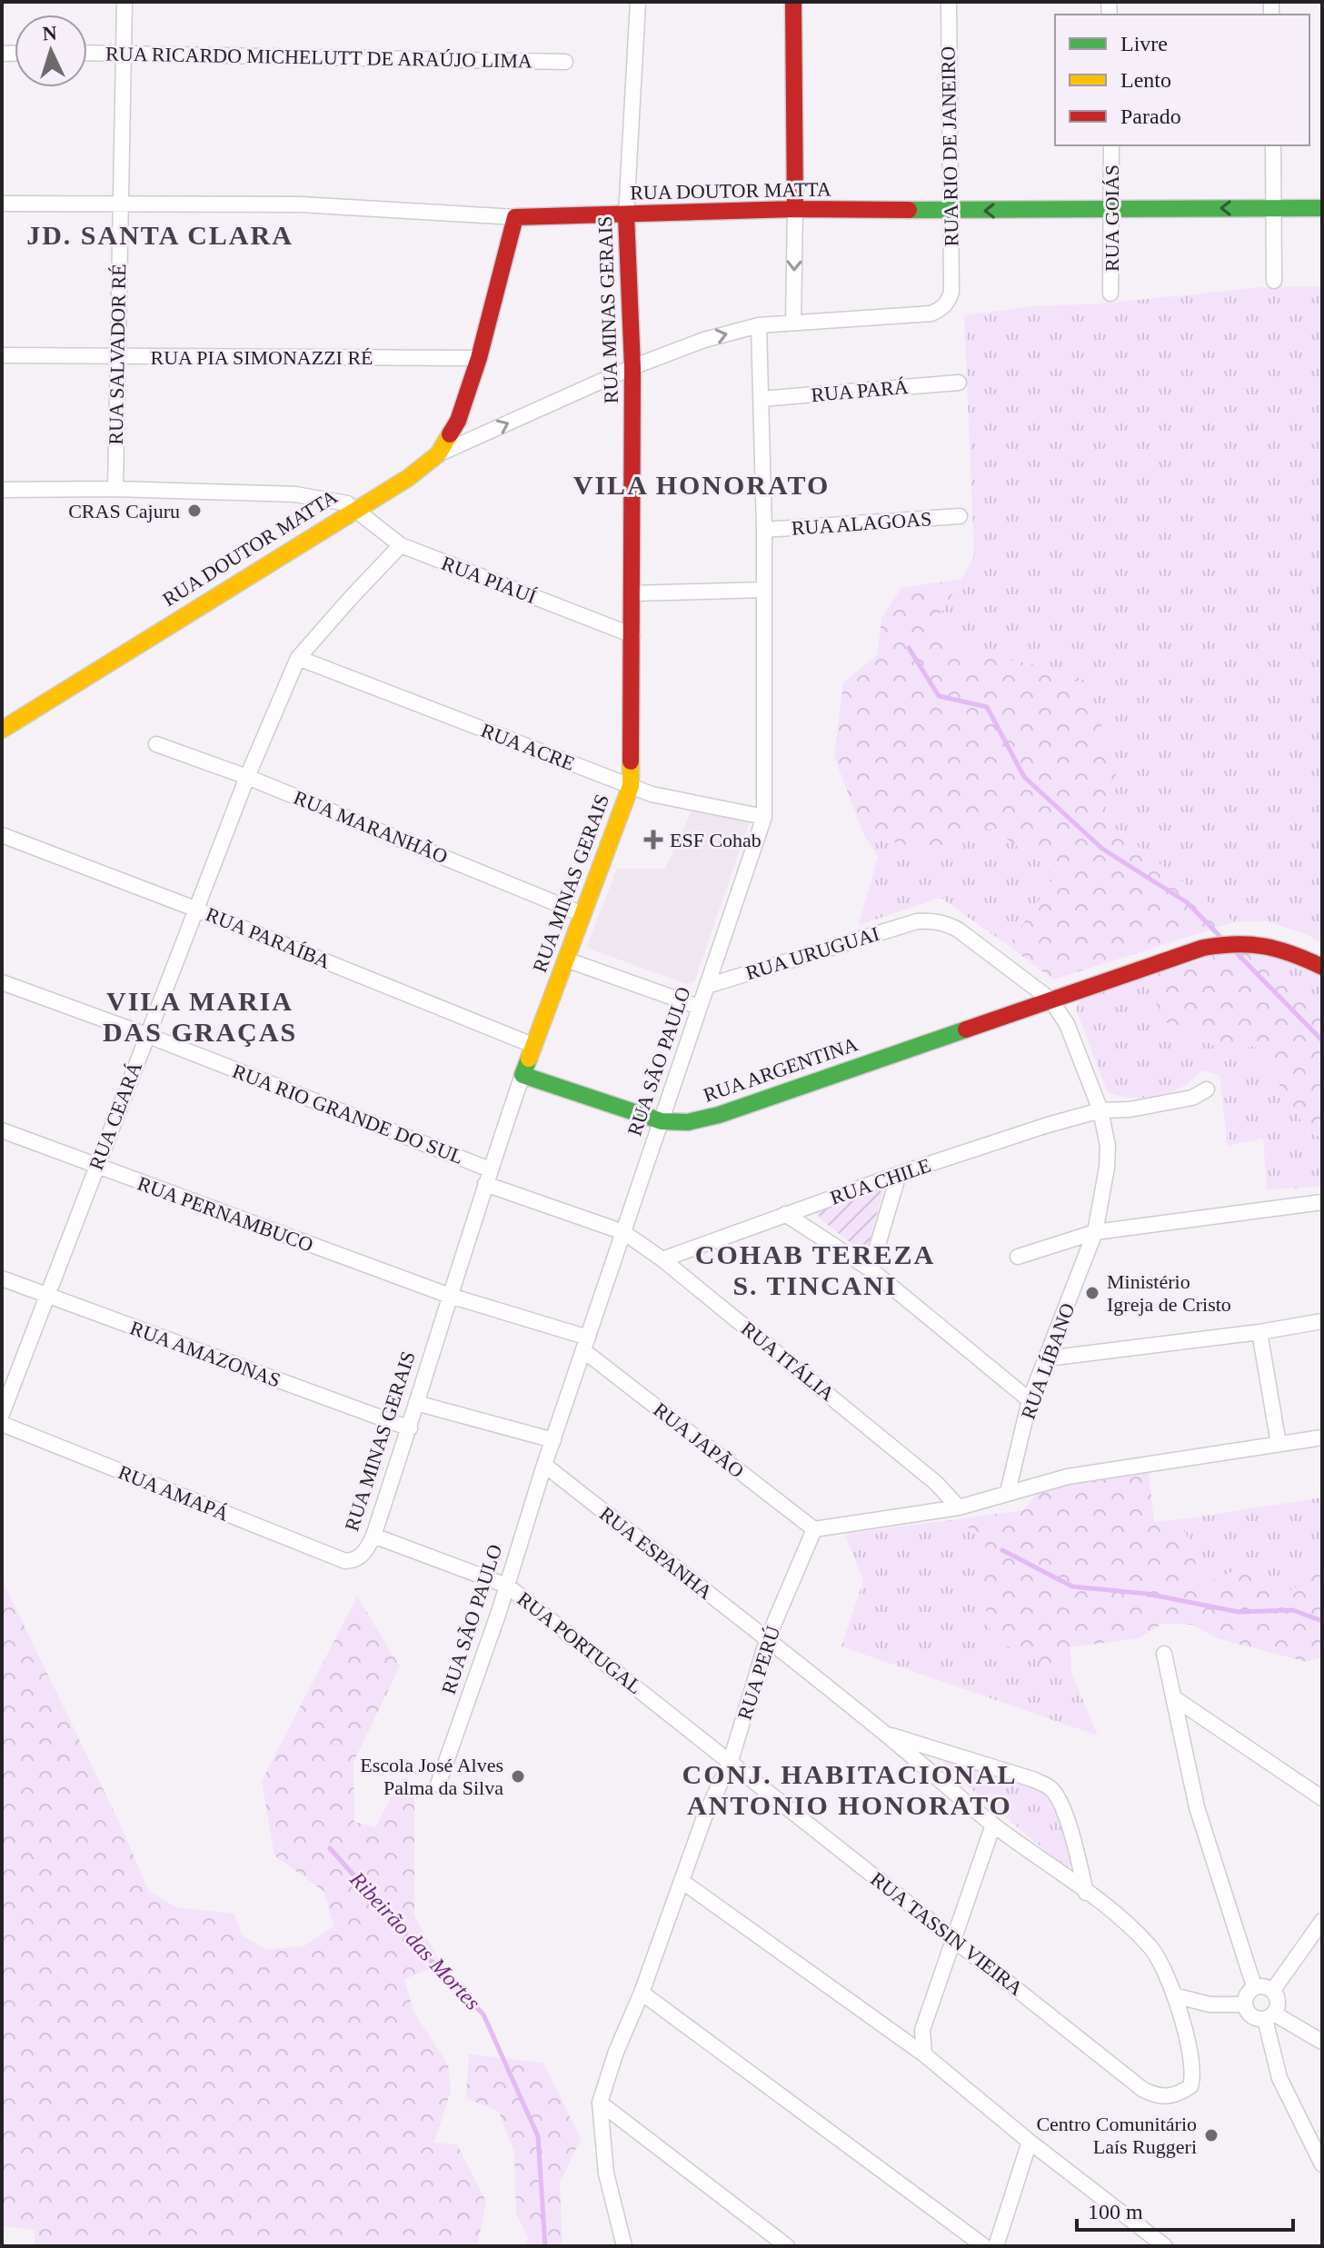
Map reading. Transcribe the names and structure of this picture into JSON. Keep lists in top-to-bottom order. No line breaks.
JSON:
{"streets":{"street":["RUA RICARDO MICHELUTT DE ARAÚJO LIMA","RUA RIO DE JANEIRO","RUA DOUTOR MATTA","RUA GOIÁS","RUA MINAS GERAIS","RUA SALVADOR RÉ","RUA PIA SIMONAZZI RÉ","RUA PARÁ","RUA ALAGOAS","RUA PIAUÍ","RUA ACRE","RUA MARANHÃO","RUA PARAÍBA","RUA URUGUAI","RUA SÃO PAULO","RUA ARGENTINA","RUA RIO GRANDE DO SUL","RUA CEARÁ","RUA CHILE","RUA PERNAMBUCO","RUA AMAZONAS","RUA ITÁLIA","RUA LÍBANO","RUA JAPÃO","RUA AMAPÁ","RUA ESPANHA","RUA PORTUGAL","RUA PERÚ","RUA TASSIN VIEIRA"]},"crossings":[["RUA RICARDO MICHELUTT DE ARAÚJO LIMA","RUA SALVADOR RÉ"],["RUA RIO DE JANEIRO","RUA DOUTOR MATTA"],["RUA DOUTOR MATTA","RUA GOIÁS"],["RUA DOUTOR MATTA","RUA MINAS GERAIS"],["RUA DOUTOR MATTA","RUA PIA SIMONAZZI RÉ"],["RUA DOUTOR MATTA","RUA PIAUÍ"],["RUA MINAS GERAIS","RUA PIAUÍ"],["RUA MINAS GERAIS","RUA ACRE"],["RUA MINAS GERAIS","RUA MARANHÃO"],["RUA MINAS GERAIS","RUA PARAÍBA"],["RUA MINAS GERAIS","RUA ARGENTINA"],["RUA MINAS GERAIS","RUA RIO GRANDE DO SUL"],["RUA MINAS GERAIS","RUA PERNAMBUCO"],["RUA MINAS GERAIS","RUA AMAZONAS"],["RUA MINAS GERAIS","RUA ITÁLIA"],["RUA MINAS GERAIS","RUA JAPÃO"],["RUA MINAS GERAIS","RUA AMAPÁ"],["RUA MINAS GERAIS","RUA PORTUGAL"],["RUA SALVADOR RÉ","RUA PIA SIMONAZZI RÉ"],["RUA PARÁ","RUA SÃO PAULO"],["RUA ALAGOAS","RUA SÃO PAULO"],["RUA PIAUÍ","RUA CEARÁ"],["RUA ACRE","RUA SÃO PAULO"],["RUA ACRE","RUA CEARÁ"],["RUA MARANHÃO","RUA CEARÁ"],["RUA PARAÍBA","RUA CEARÁ"],["RUA URUGUAI","RUA SÃO PAULO"],["RUA URUGUAI","RUA ARGENTINA"],["RUA URUGUAI","RUA LÍBANO"],["RUA SÃO PAULO","RUA ARGENTINA"],["RUA SÃO PAULO","RUA ITÁLIA"],["RUA SÃO PAULO","RUA JAPÃO"],["RUA SÃO PAULO","RUA ESPANHA"],["RUA SÃO PAULO","RUA PORTUGAL"],["RUA ARGENTINA","RUA LÍBANO"],["RUA RIO GRANDE DO SUL","RUA CEARÁ"],["RUA RIO GRANDE DO SUL","RUA ITÁLIA"],["RUA CEARÁ","RUA PERNAMBUCO"],["RUA CEARÁ","RUA AMAZONAS"],["RUA CHILE","RUA ITÁLIA"],["RUA CHILE","RUA LÍBANO"],["RUA PERNAMBUCO","RUA JAPÃO"],["RUA JAPÃO","RUA PERÚ"],["RUA ESPANHA","RUA PERÚ"],["RUA ESPANHA","RUA TASSIN VIEIRA"],["RUA PORTUGAL","RUA PERÚ"],["RUA PORTUGAL","RUA TASSIN VIEIRA"],["RUA PERÚ","RUA TASSIN VIEIRA"]],"districts":["JD. SANTA CLARA","VILA HONORATO","VILA MARIA DAS GRAÇAS","COHAB TEREZA S. TINCANI","CONJ. HABITACIONAL ANTONIO HONORATO"],"water":["Ribeirão das Mortes"],"places":{"other":["CRAS Cajuru","Ministério Igreja de Cristo","Escola José Alves Palma da Silva","Centro Comunitário Laís Ruggeri"],"health":["ESF Cohab"]},"legend":["Livre","Lento","Parado"],"scale_bar":"100 m","north":"top"}
